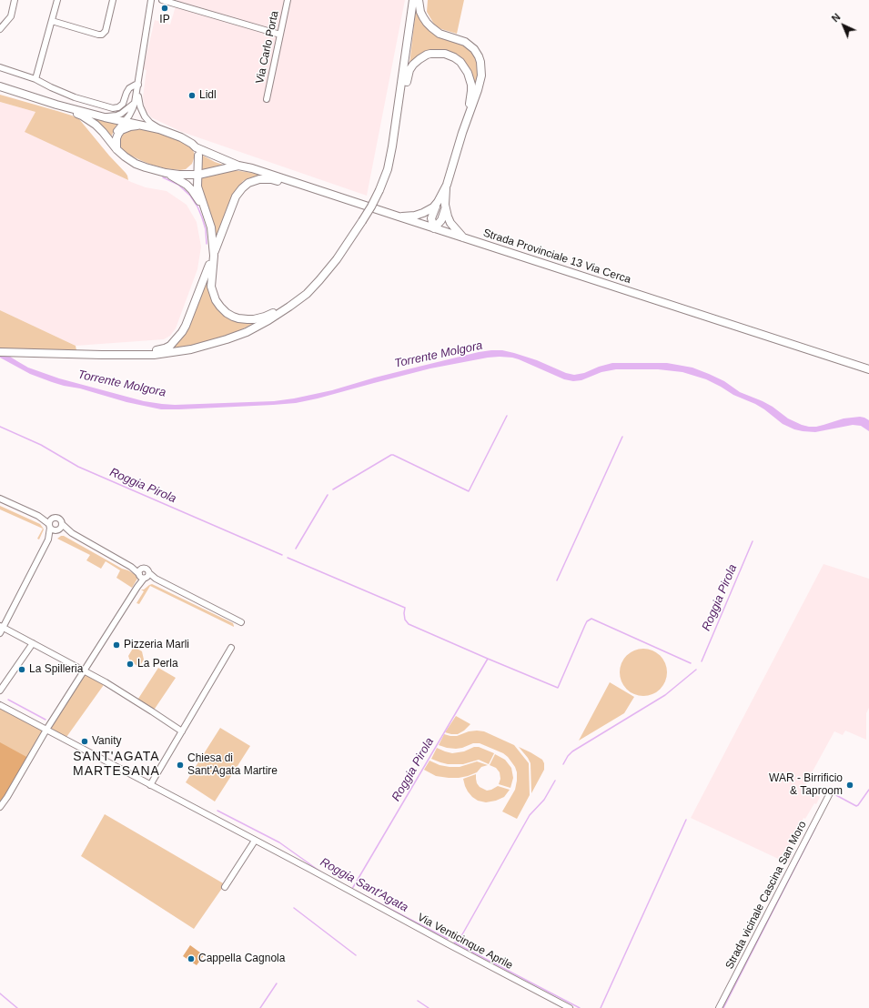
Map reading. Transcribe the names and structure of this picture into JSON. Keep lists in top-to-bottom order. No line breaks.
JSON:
{"streets":{"main road":["Strada Provinciale 13 Via Cerca"],"street":["Via Carlo Porta","Strada vicinale Cascina San Moro","Via Venticinque Aprile"]},"districts":["SANT'AGATA MARTESANA"],"water":["Torrente Molgora","Roggia Pirola","Roggia Sant'Agata"],"places":["IP","Lidl","Pizzeria Marli","La Perla","La Spilleria","Vanity","Chiesa di Sant'Agata Martire","WAR - Birrificio & Taproom","Cappella Cagnola"],"north":"top left"}
